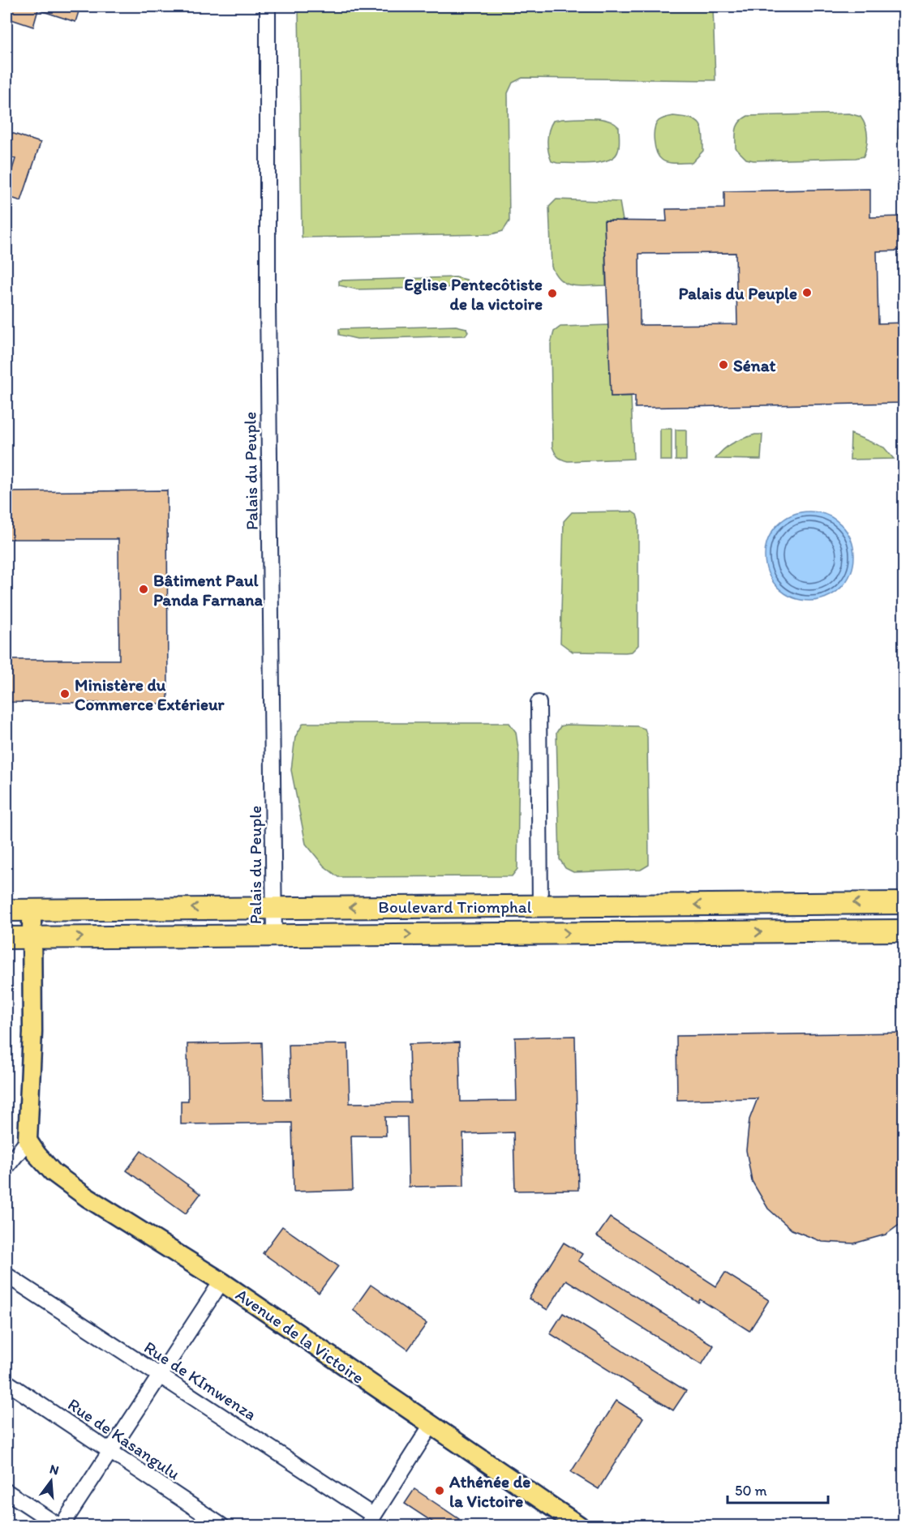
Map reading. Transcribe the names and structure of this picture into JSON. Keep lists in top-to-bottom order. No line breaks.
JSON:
{"streets":{"highway":["Boulevard Triomphal"],"main road":["Avenue de la Victoire"],"street":["Palais du Peuple","Rue de KImwenza","Rue de Kasangulu"]},"crossings":[["Palais du Peuple","Boulevard Triomphal"]],"places":["Palais du Peuple","Eglise Pentecôtiste de la victoire","Sénat","Bâtiment Paul Panda Farnana","Ministère du Commerce Extérieur","Athénée de la Victoire"],"scale_bar":"50 m","north":"top"}
